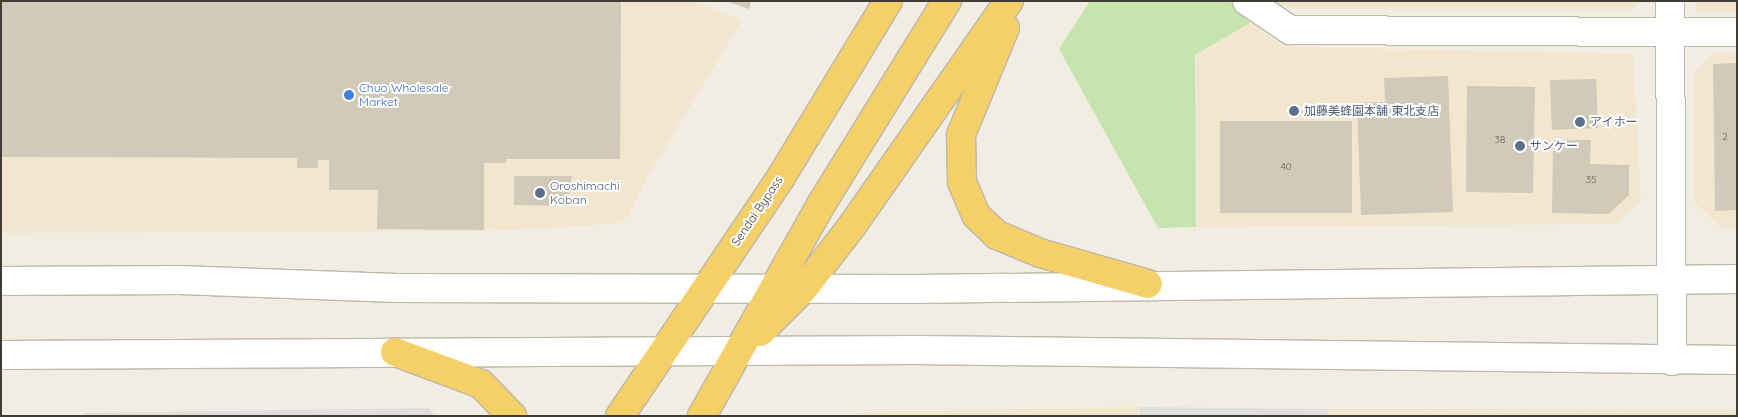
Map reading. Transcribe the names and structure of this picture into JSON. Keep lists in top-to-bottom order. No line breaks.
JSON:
{"streets":{"highway":["Sendai Bypass"]},"places":["Chuo Wholesale Market","加藤美蜂園本舗 東北支店","アイホー","サンケー","Oroshimachi Koban"],"house_numbers":["2","38","40","35"]}
